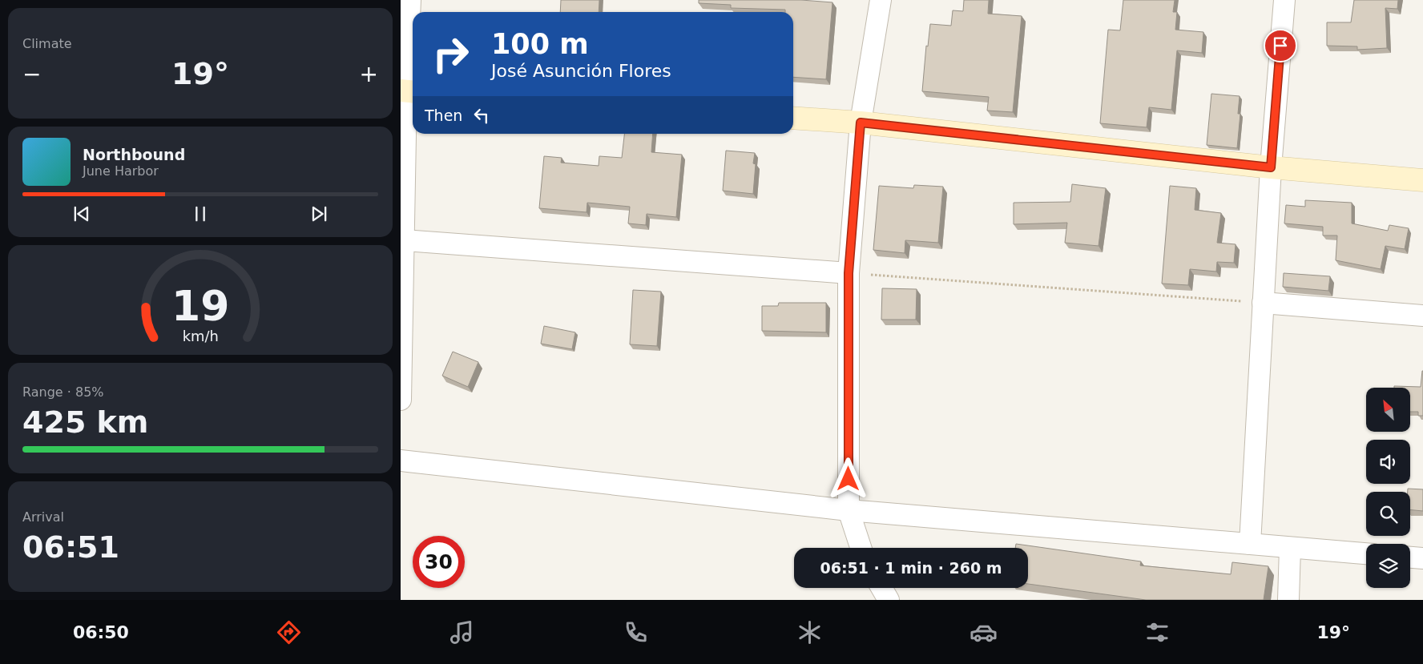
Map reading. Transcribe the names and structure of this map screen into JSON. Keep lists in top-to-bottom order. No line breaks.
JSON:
{"north":"top left","page":{"tile":["Climate",["Range · 85%","425 km"],["Arrival","06:51"]],"turn":["100 m","José Asunción Flores"],"heat":["−","19°","+"],"then":"Then","song":["Northbound","June Harbor"],"limit":"30","trip":"06:51 · 1 min · 260 m","tabs":["06:50","19°"],"gauge":["19","km/h"]}}
